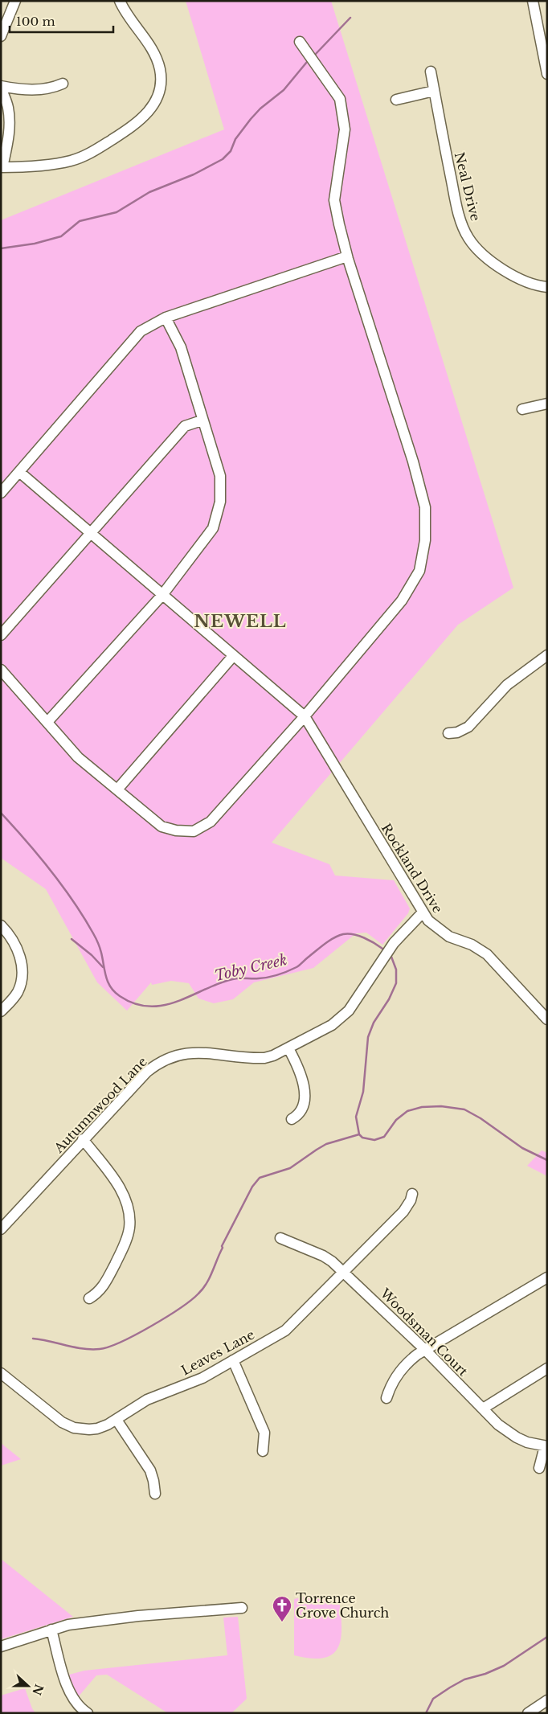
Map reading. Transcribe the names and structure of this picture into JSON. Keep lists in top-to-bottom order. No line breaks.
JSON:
{"streets":{"street":["Neal Drive","Rockland Drive","Autumnwood Lane","Woodsman Court","Leaves Lane"]},"crossings":[["Rockland Drive","Autumnwood Lane"],["Woodsman Court","Leaves Lane"]],"districts":["NEWELL"],"water":["Toby Creek"],"places":{"church":["Torrence Grove Church"]},"scale_bar":"100 m","north":"right"}
